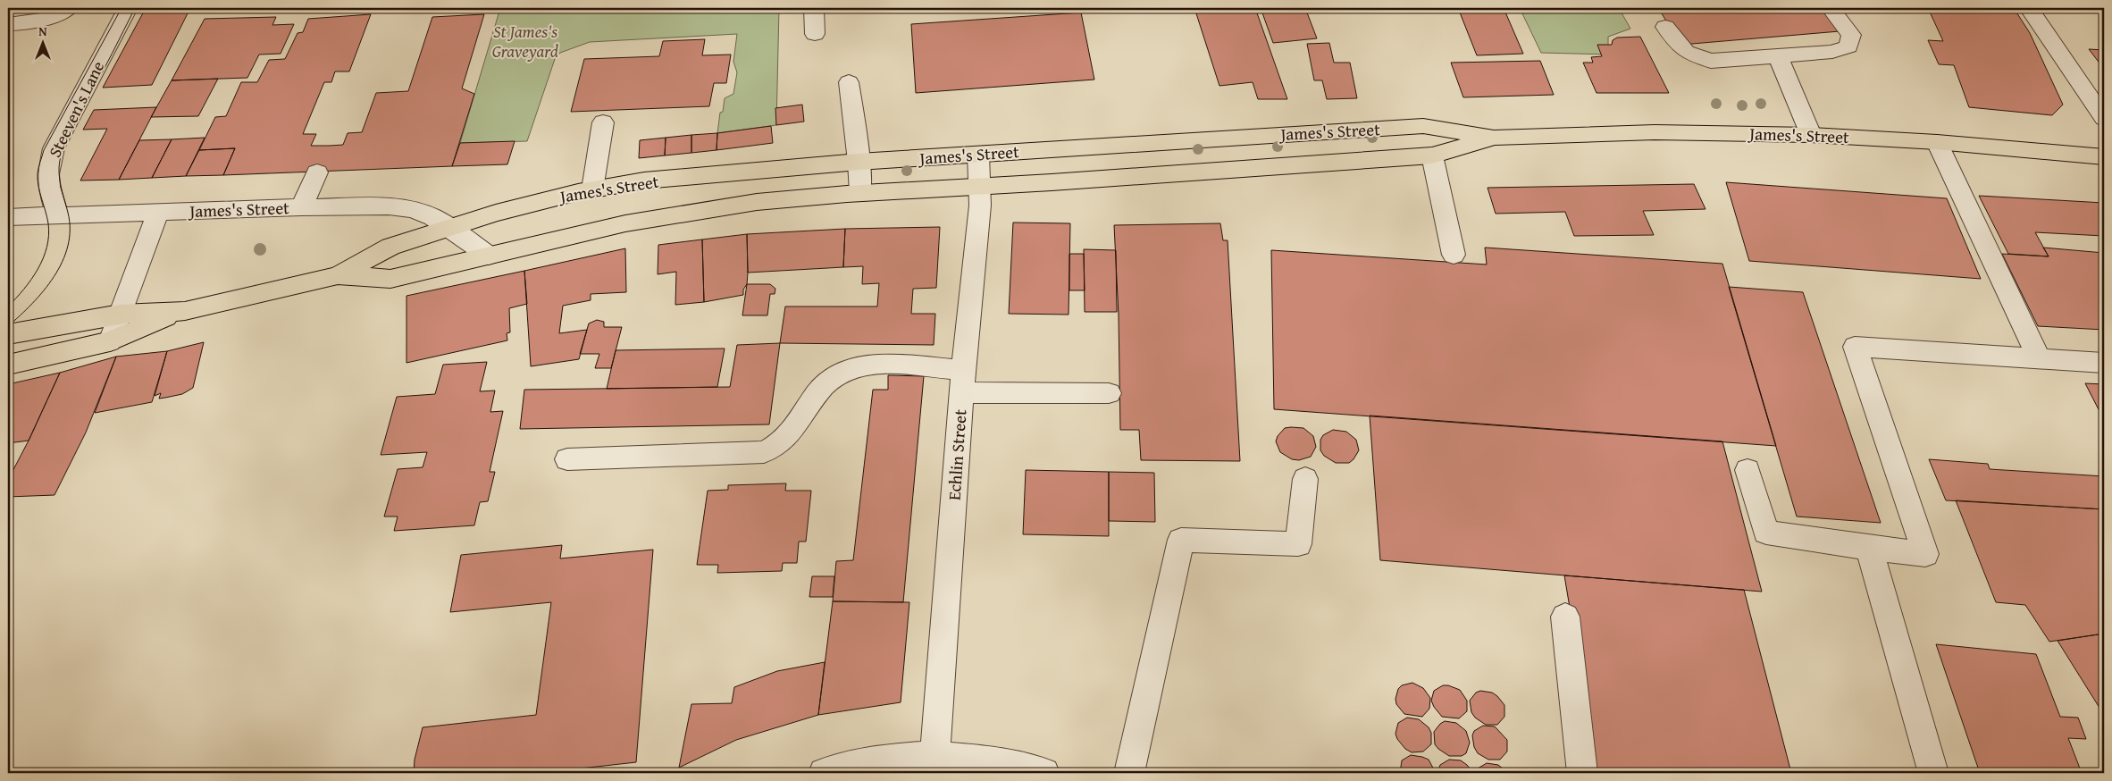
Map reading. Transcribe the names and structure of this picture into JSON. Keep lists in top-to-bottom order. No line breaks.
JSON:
{"streets":{"main road":["James's Street"],"street":["Steeven's Lane","Echlin Street"]},"crossings":[["Steeven's Lane","James's Street"],["James's Street","Echlin Street"]],"parks":["St James's Graveyard"],"north":"top"}
